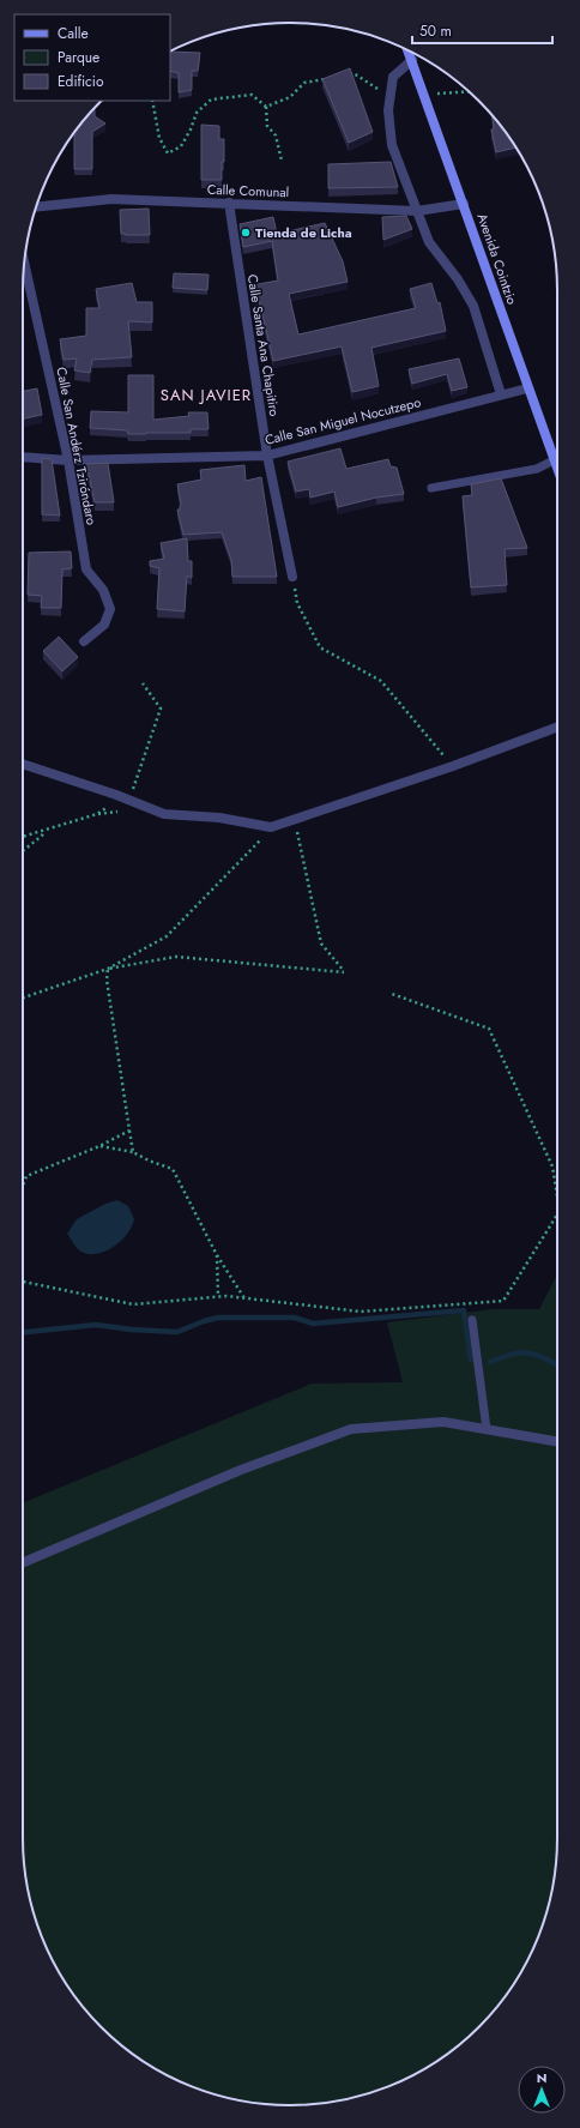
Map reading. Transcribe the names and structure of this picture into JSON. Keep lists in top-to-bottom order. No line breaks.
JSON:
{"streets":{"main road":["Avenida Cointzio"],"street":["Calle Comunal","Calle Santa Ana Chapitiro","Calle San Miguel Nocutzepo","Calle San Andérz Tziróndaro"]},"crossings":[["Calle Comunal","Avenida Cointzio"],["Calle Comunal","Calle Santa Ana Chapitiro"],["Avenida Cointzio","Calle San Miguel Nocutzepo"],["Calle Santa Ana Chapitiro","Calle San Miguel Nocutzepo"],["Calle San Miguel Nocutzepo","Calle San Andérz Tziróndaro"]],"districts":["SAN JAVIER"],"places":["Tienda de Licha"],"legend":["Calle","Parque","Edificio"],"scale_bar":"50 m","north":"top"}
